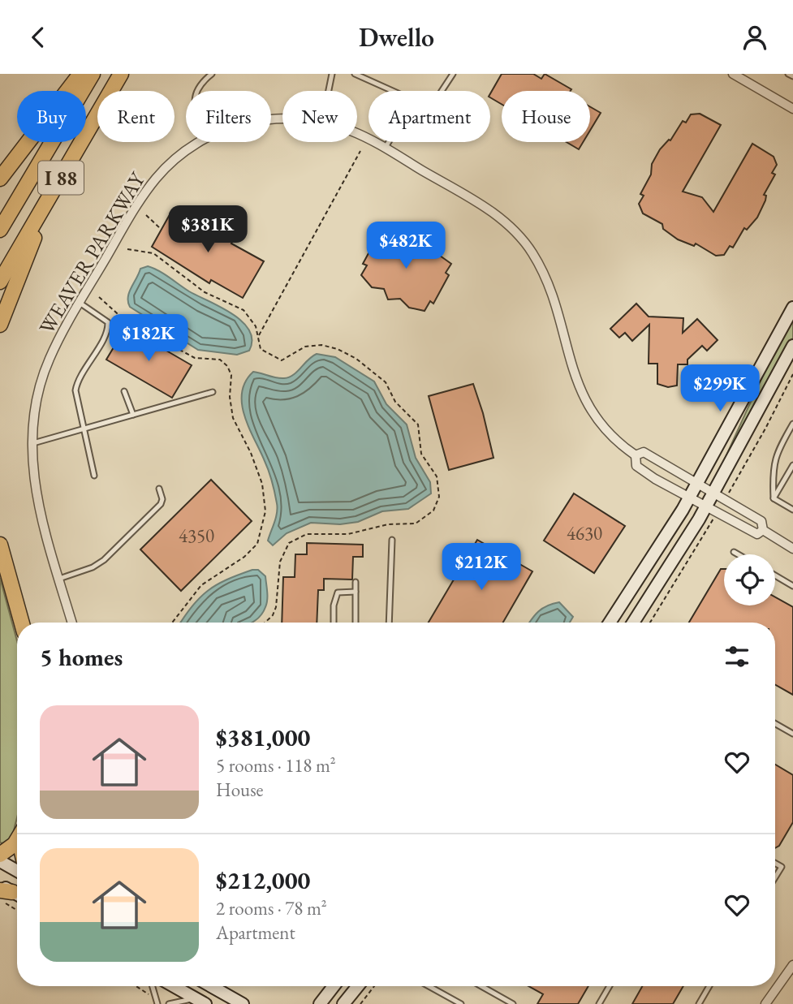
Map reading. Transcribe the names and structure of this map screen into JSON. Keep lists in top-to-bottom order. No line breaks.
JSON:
{"streets":{"highway":["I 88"],"street":["WEAVER PARKWAY"]},"house_numbers":["4630","4350"],"page":{"header":"Dwello","chip":["Buy","Rent","Filters","New","Apartment","House"],"price":["$381K","$482K","$182K","$299K","$212K"],"heading":"5 homes","list":[{"name":"$381,000","note":"5 rooms · 118 m² · House"},{"name":"$212,000","note":"2 rooms · 78 m² · Apartment"}]}}
